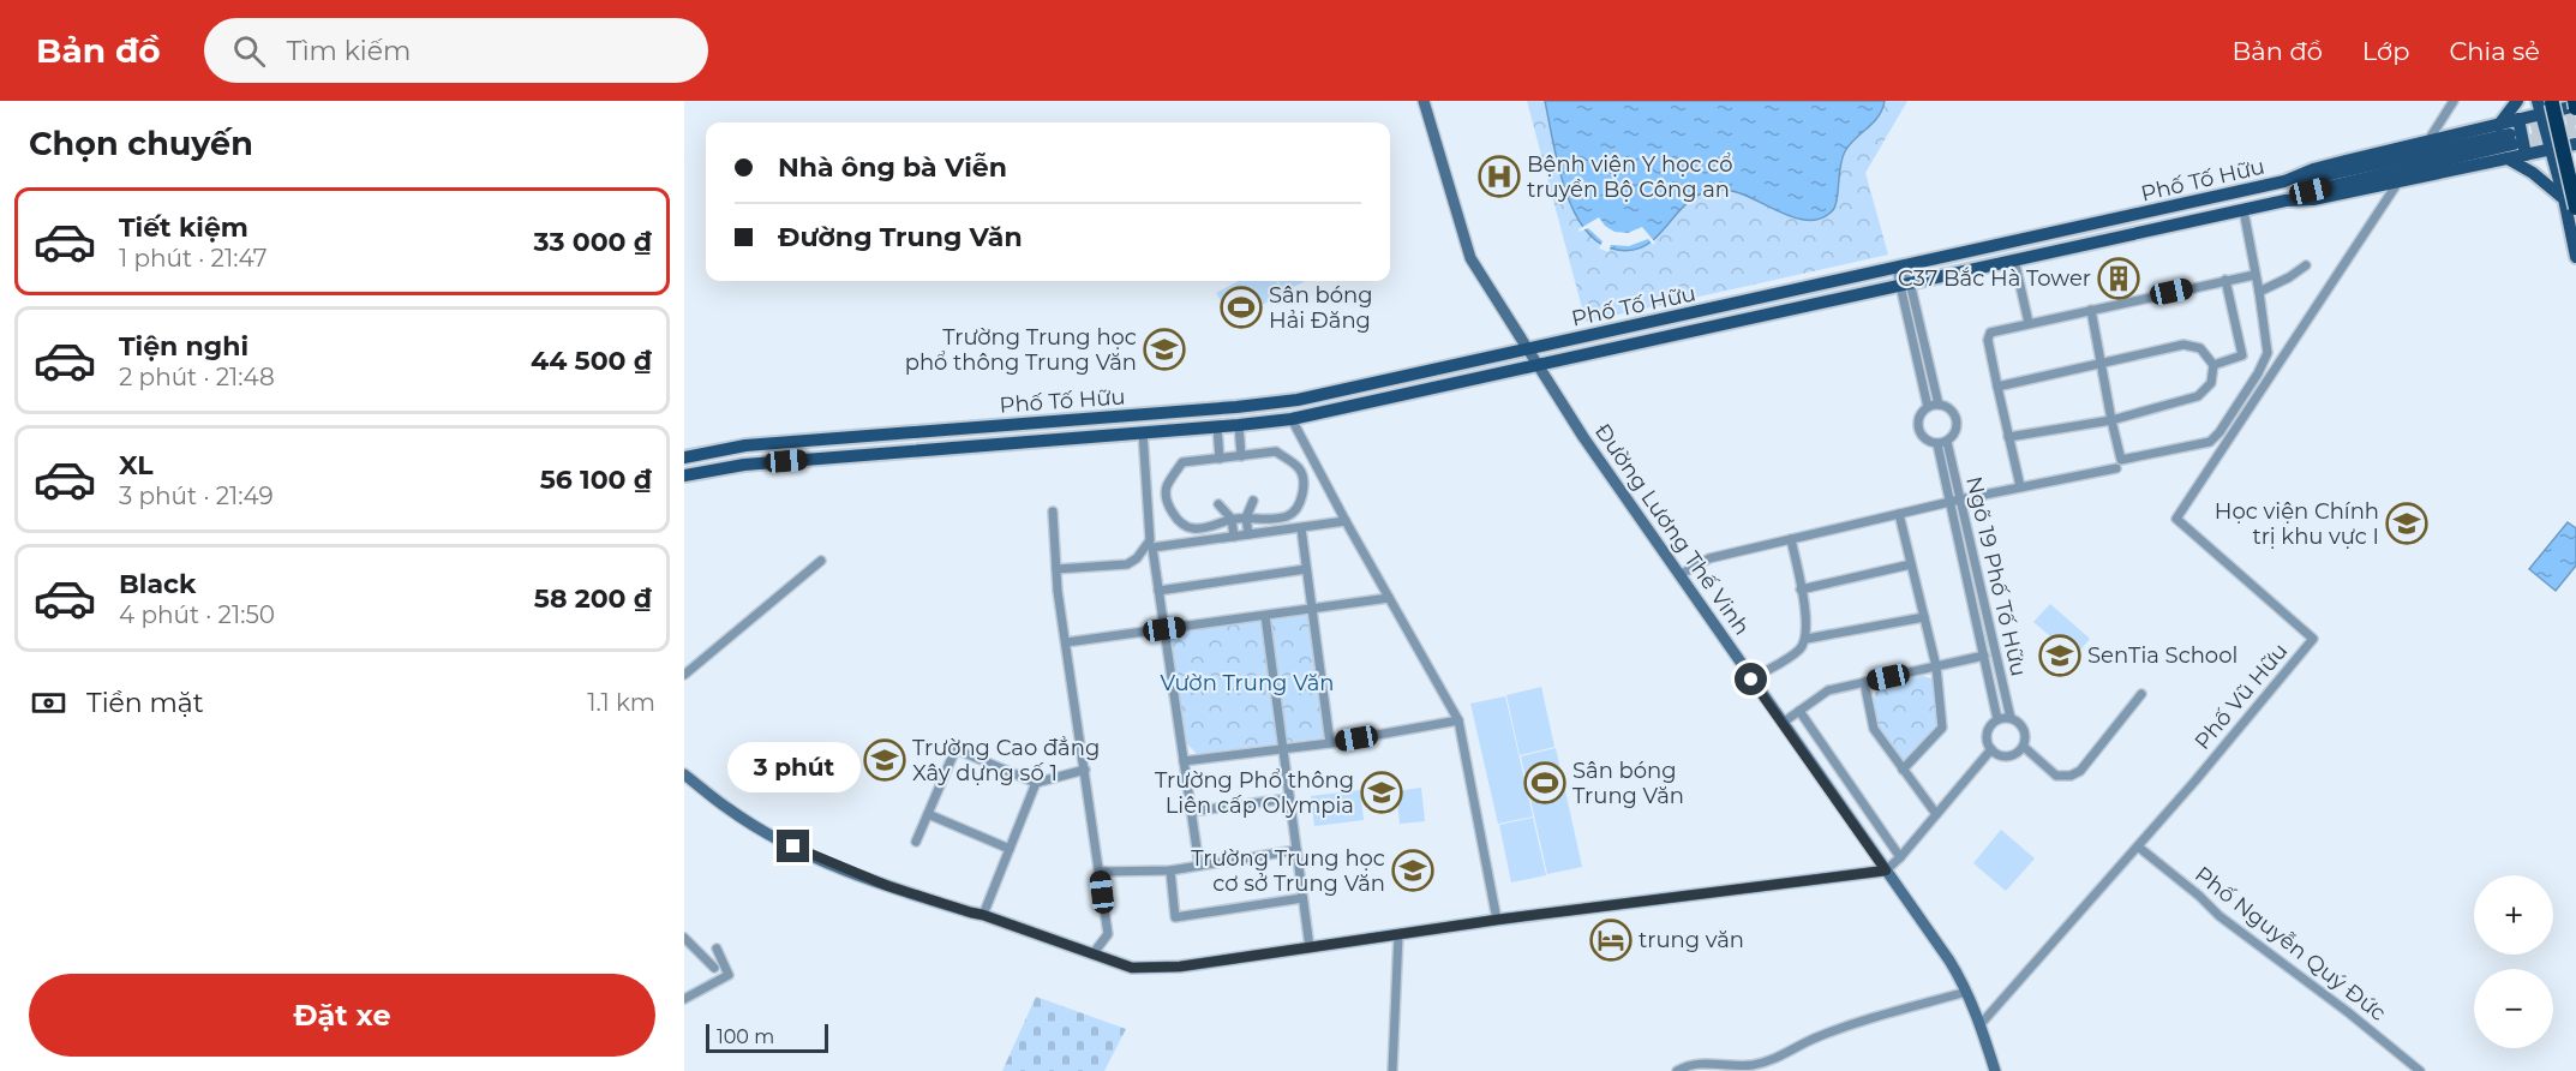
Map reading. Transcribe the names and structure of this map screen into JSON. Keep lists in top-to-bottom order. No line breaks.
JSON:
{"streets":{"main road":["Phố Tố Hữu"],"street":["Đường Lương Thế Vinh","Ngõ 19 Phố Tố Hữu","Phố Vũ Hữu","Phố Nguyễn Quý Đức"]},"crossings":[["Phố Tố Hữu","Đường Lương Thế Vinh"],["Phố Tố Hữu","Phố Vũ Hữu"],["Đường Lương Thế Vinh","Phố Vũ Hữu"],["Phố Vũ Hữu","Phố Nguyễn Quý Đức"]],"parks":["Vườn Trung Văn"],"places":{"hospital":["Bệnh viện Y học cổ truyền Bộ Công an"],"building":["C37 Bắc Hà Tower"],"sports":["Sân bóng Hải Đăng","Sân bóng Trung Văn"],"school or university":["Trường Trung học phổ thông Trung Văn","Học viện Chính trị khu vực I","SenTia School","Trường Cao đẳng Xây dựng số 1","Trường Phổ thông Liên cấp Olympia","Trường Trung học cơ sở Trung Văn"],"hotel":["trung văn"]},"scale_bar":"100 m","page":{"header":"Bản đồ","search":"Tìm kiếm","nav":["Bản đồ","Lớp","Chia sẻ"],"heading":"Chọn chuyến","banner":["Nhà ông bà Viễn","Đường Trung Văn"],"list":[{"name":"Tiết kiệm","note":"1 phút · 21:47","value":"33 000 ₫"},{"name":"Tiện nghi","note":"2 phút · 21:48","value":"44 500 ₫"},{"name":"XL","note":"3 phút · 21:49","value":"56 100 ₫"},{"name":"Black","note":"4 phút · 21:50","value":"58 200 ₫"}],"pay":["Tiền mặt","1.1 km"],"bubble":"3 phút","map_buttons":["+","−"],"buttons":"Đặt xe","scale":"100 m"}}
